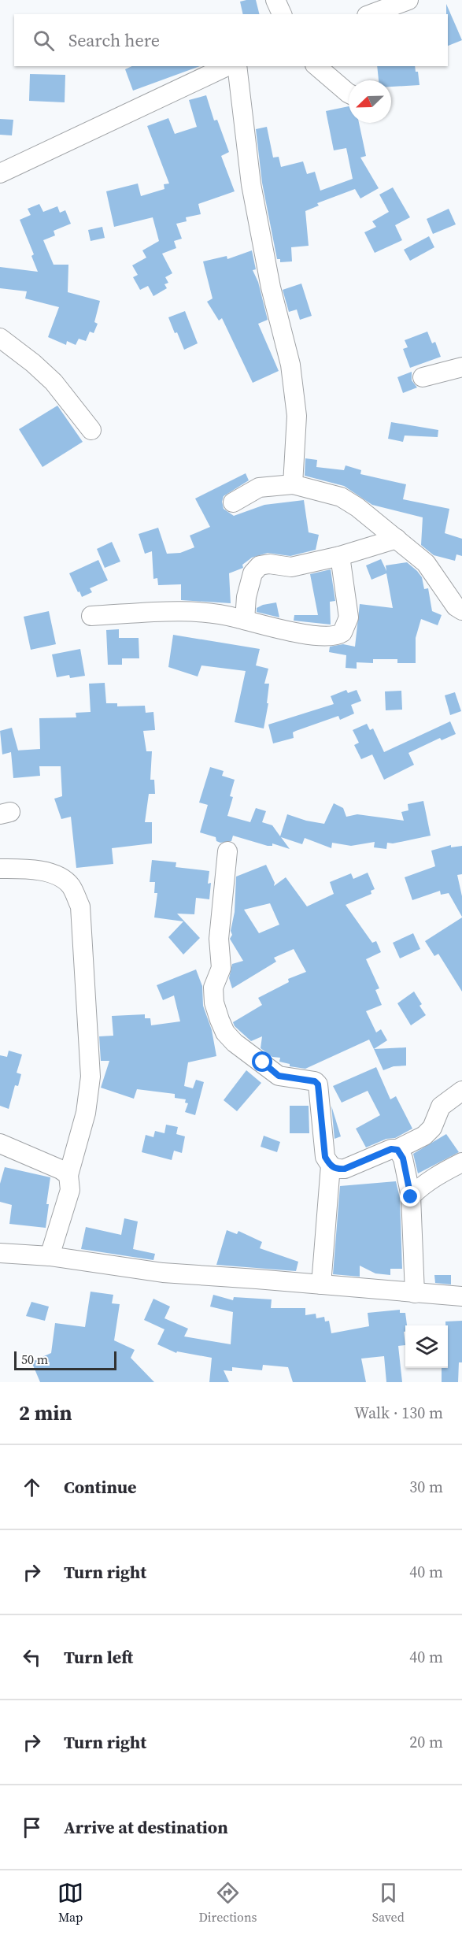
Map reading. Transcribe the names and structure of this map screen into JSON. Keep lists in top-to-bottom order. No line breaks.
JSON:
{"scale_bar":"50 m","north":"bottom left","page":{"search":"Search here","scale":"50 m","heading":["2 min","Walk · 130 m"],"list":[["Continue","30 m"],["Turn right","40 m"],["Turn left","40 m"],["Turn right","20 m"],"Arrive at destination"],"nav":["Map","Directions","Saved"]}}
